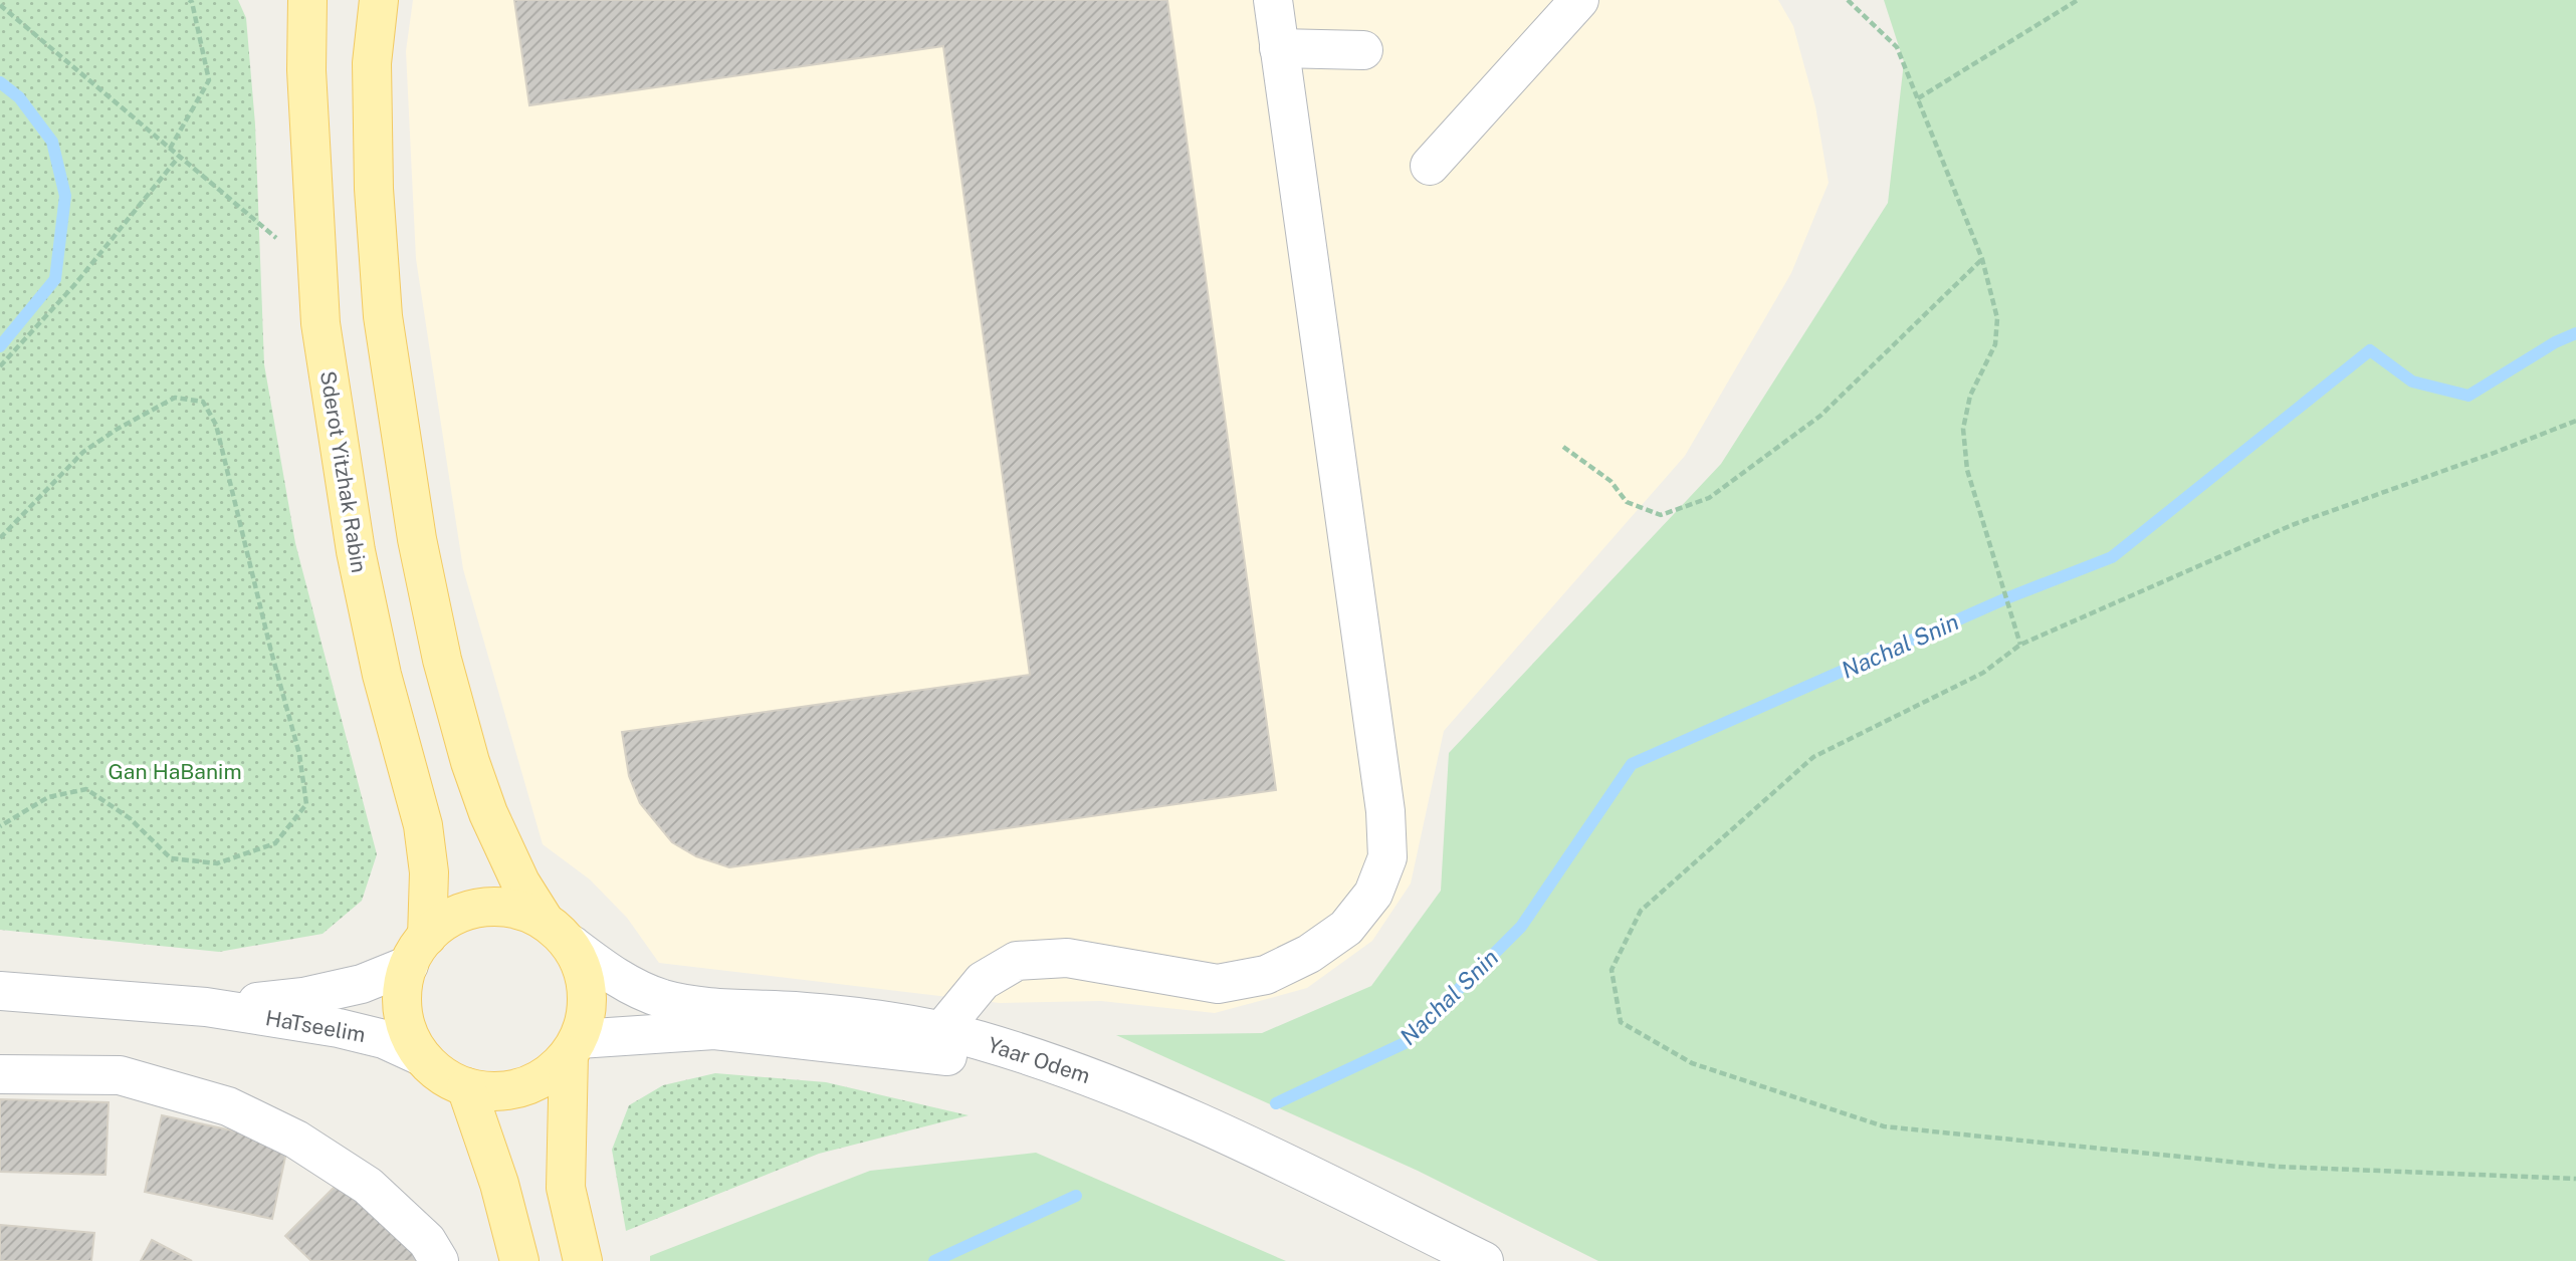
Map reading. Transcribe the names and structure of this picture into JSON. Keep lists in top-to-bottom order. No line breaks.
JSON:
{"streets":{"main road":["Sderot Yitzhak Rabin"],"street":["HaTseelim","Yaar Odem"]},"crossings":[["Sderot Yitzhak Rabin","HaTseelim"],["Sderot Yitzhak Rabin","Yaar Odem"],["HaTseelim","Yaar Odem"]],"water":["Nachal Snin"],"parks":["Gan HaBanim"]}
